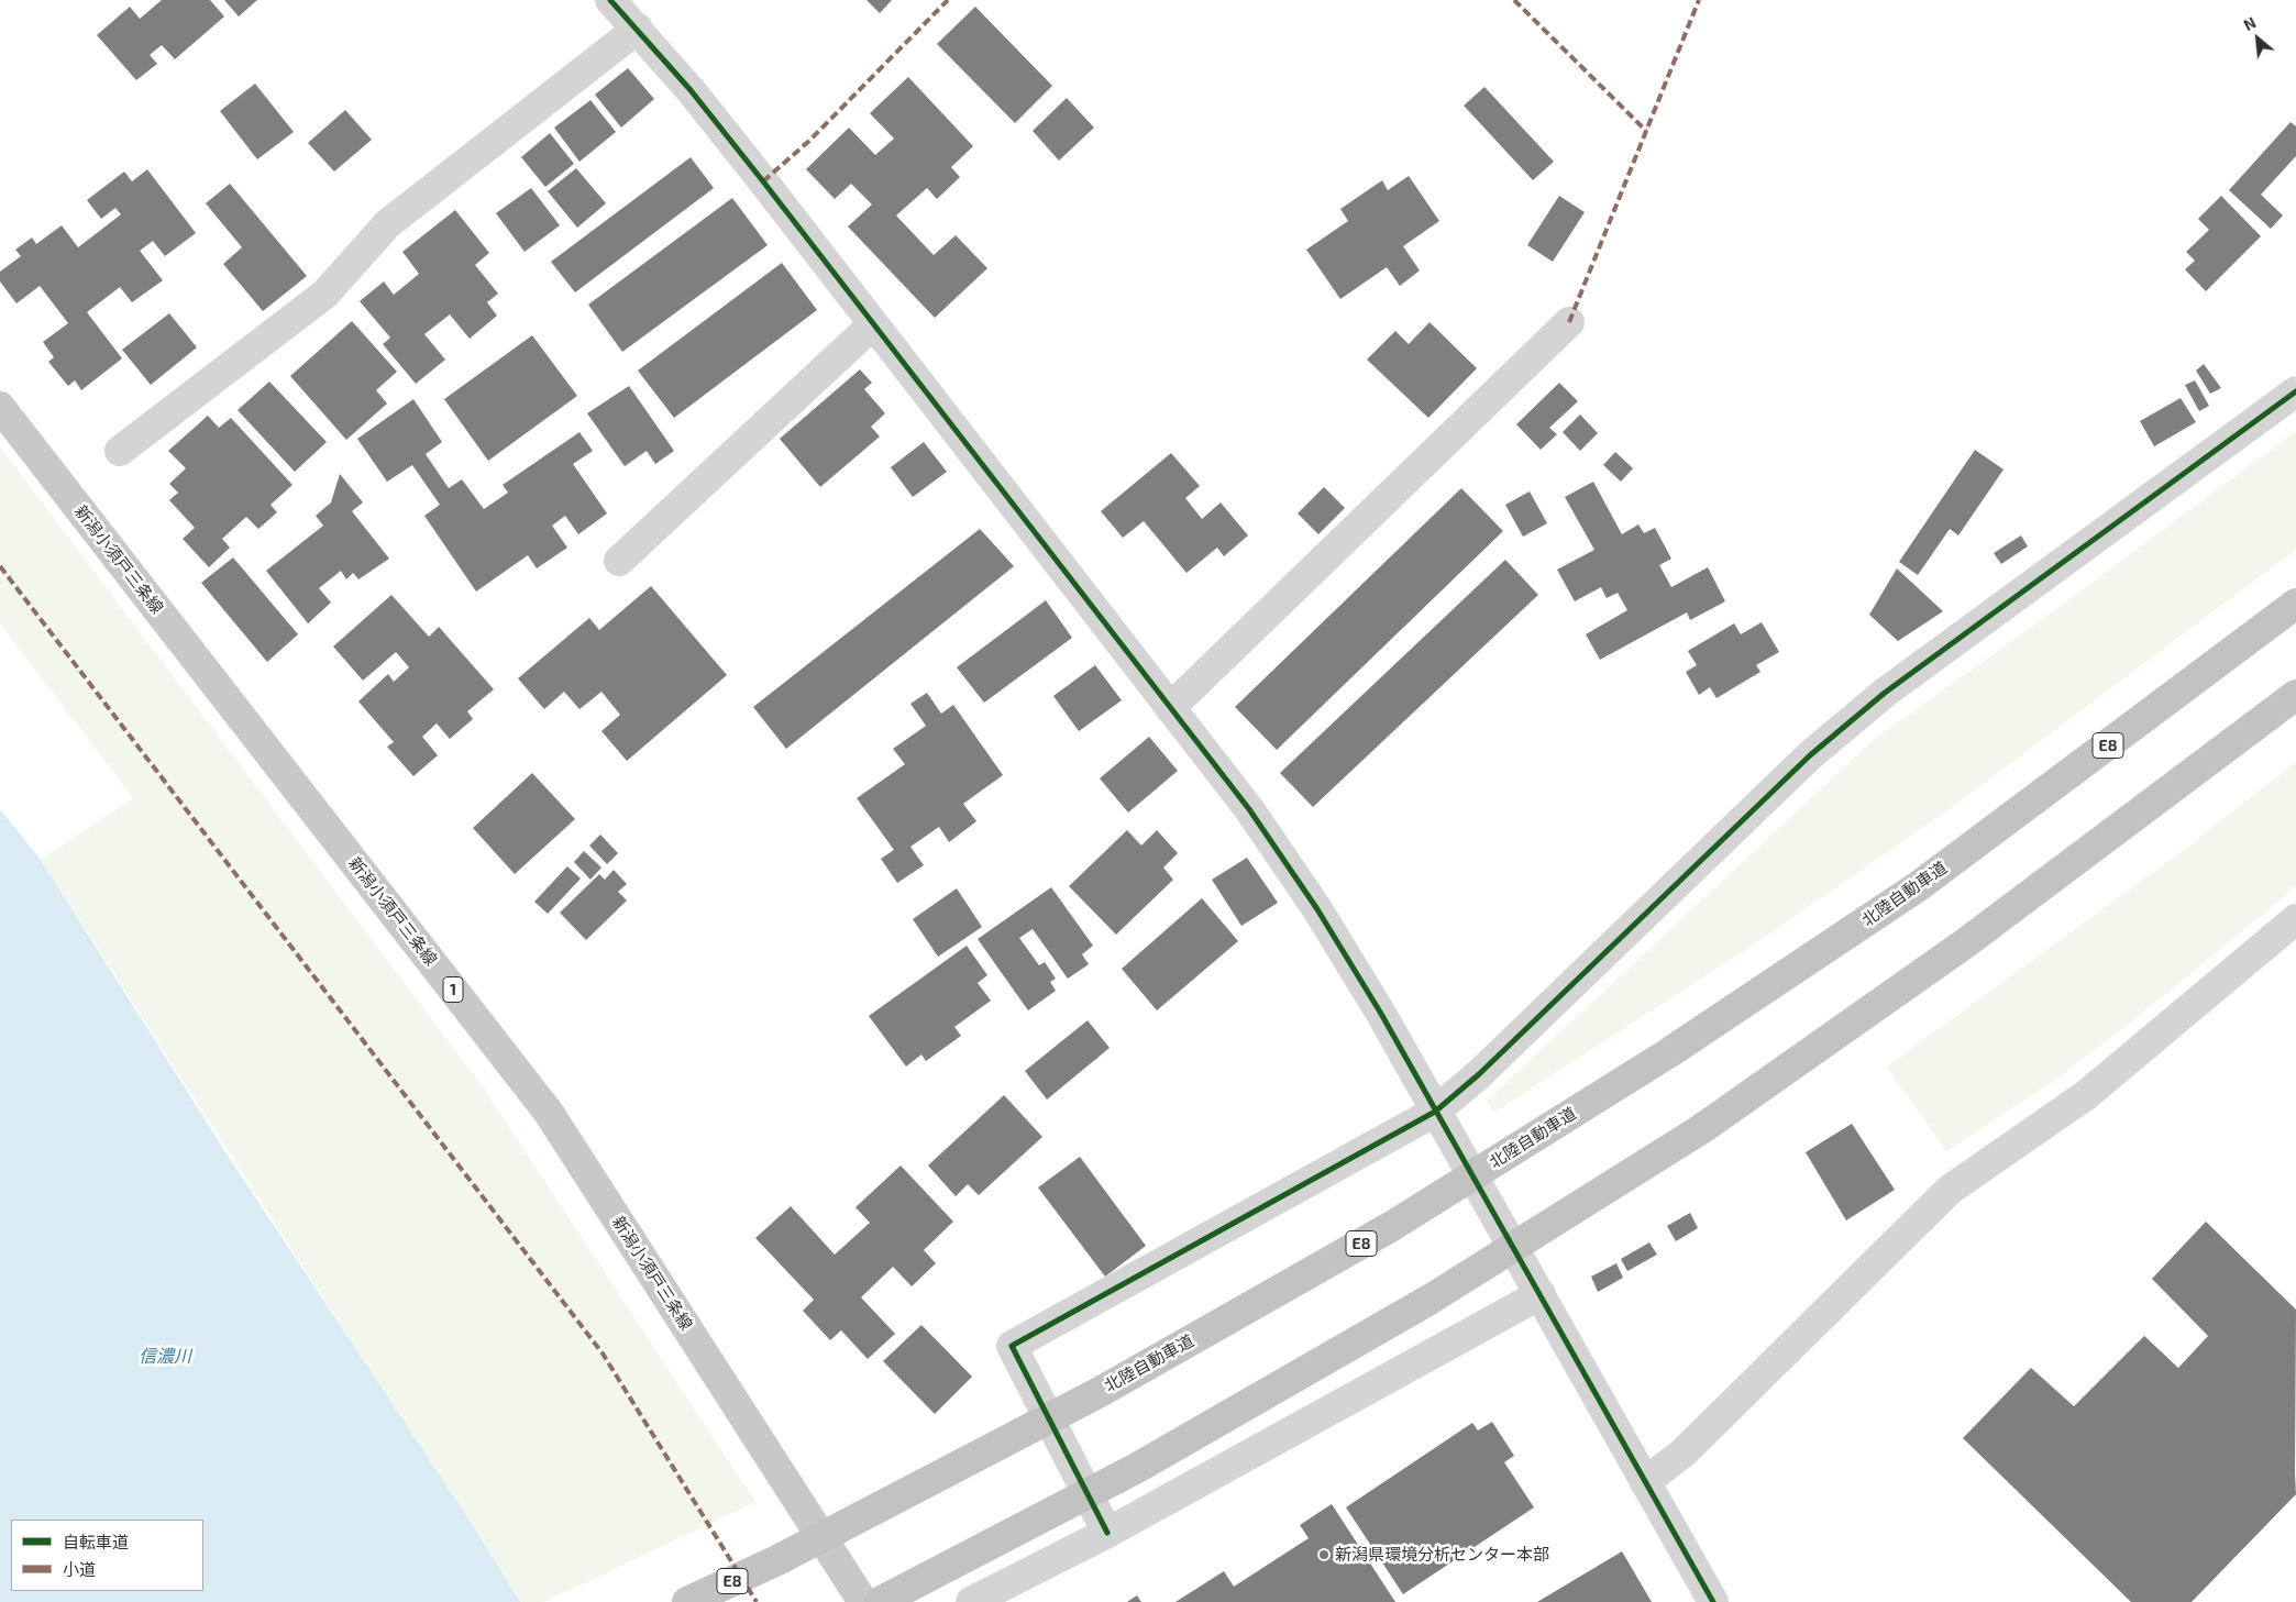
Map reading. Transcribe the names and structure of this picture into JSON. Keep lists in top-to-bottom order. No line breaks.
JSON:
{"streets":{"highway":["E8","北陸自動車道"],"main road":["新潟小須戸三条線","1"]},"water":["信濃川"],"places":["新潟県環境分析センター本部"],"legend":["自転車道","小道"],"north":"top left"}
